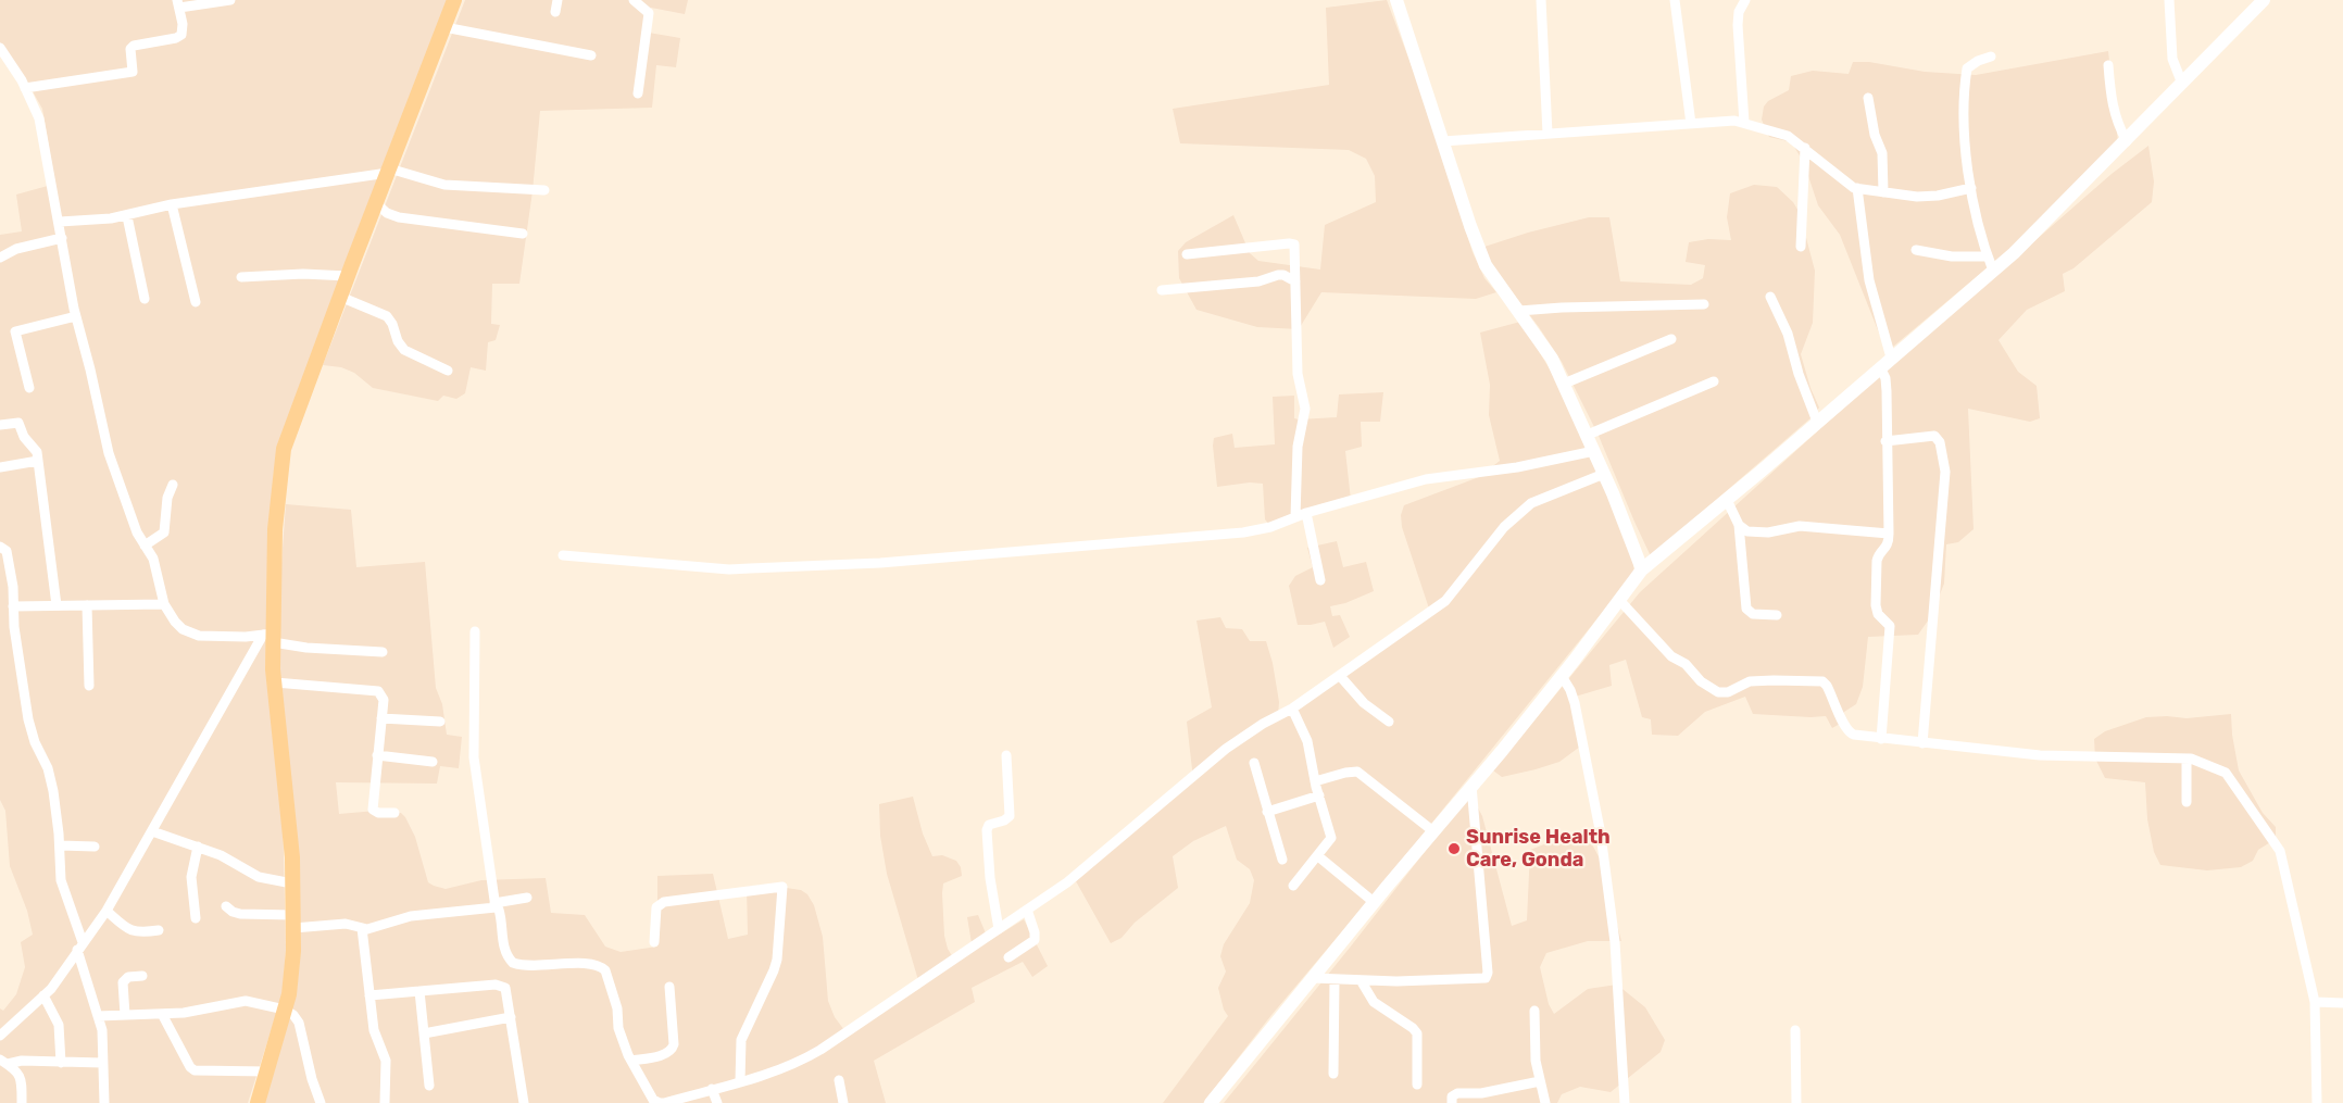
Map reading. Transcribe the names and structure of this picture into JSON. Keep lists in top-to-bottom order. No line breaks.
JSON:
{"places":["Sunrise Health Care, Gonda"]}
